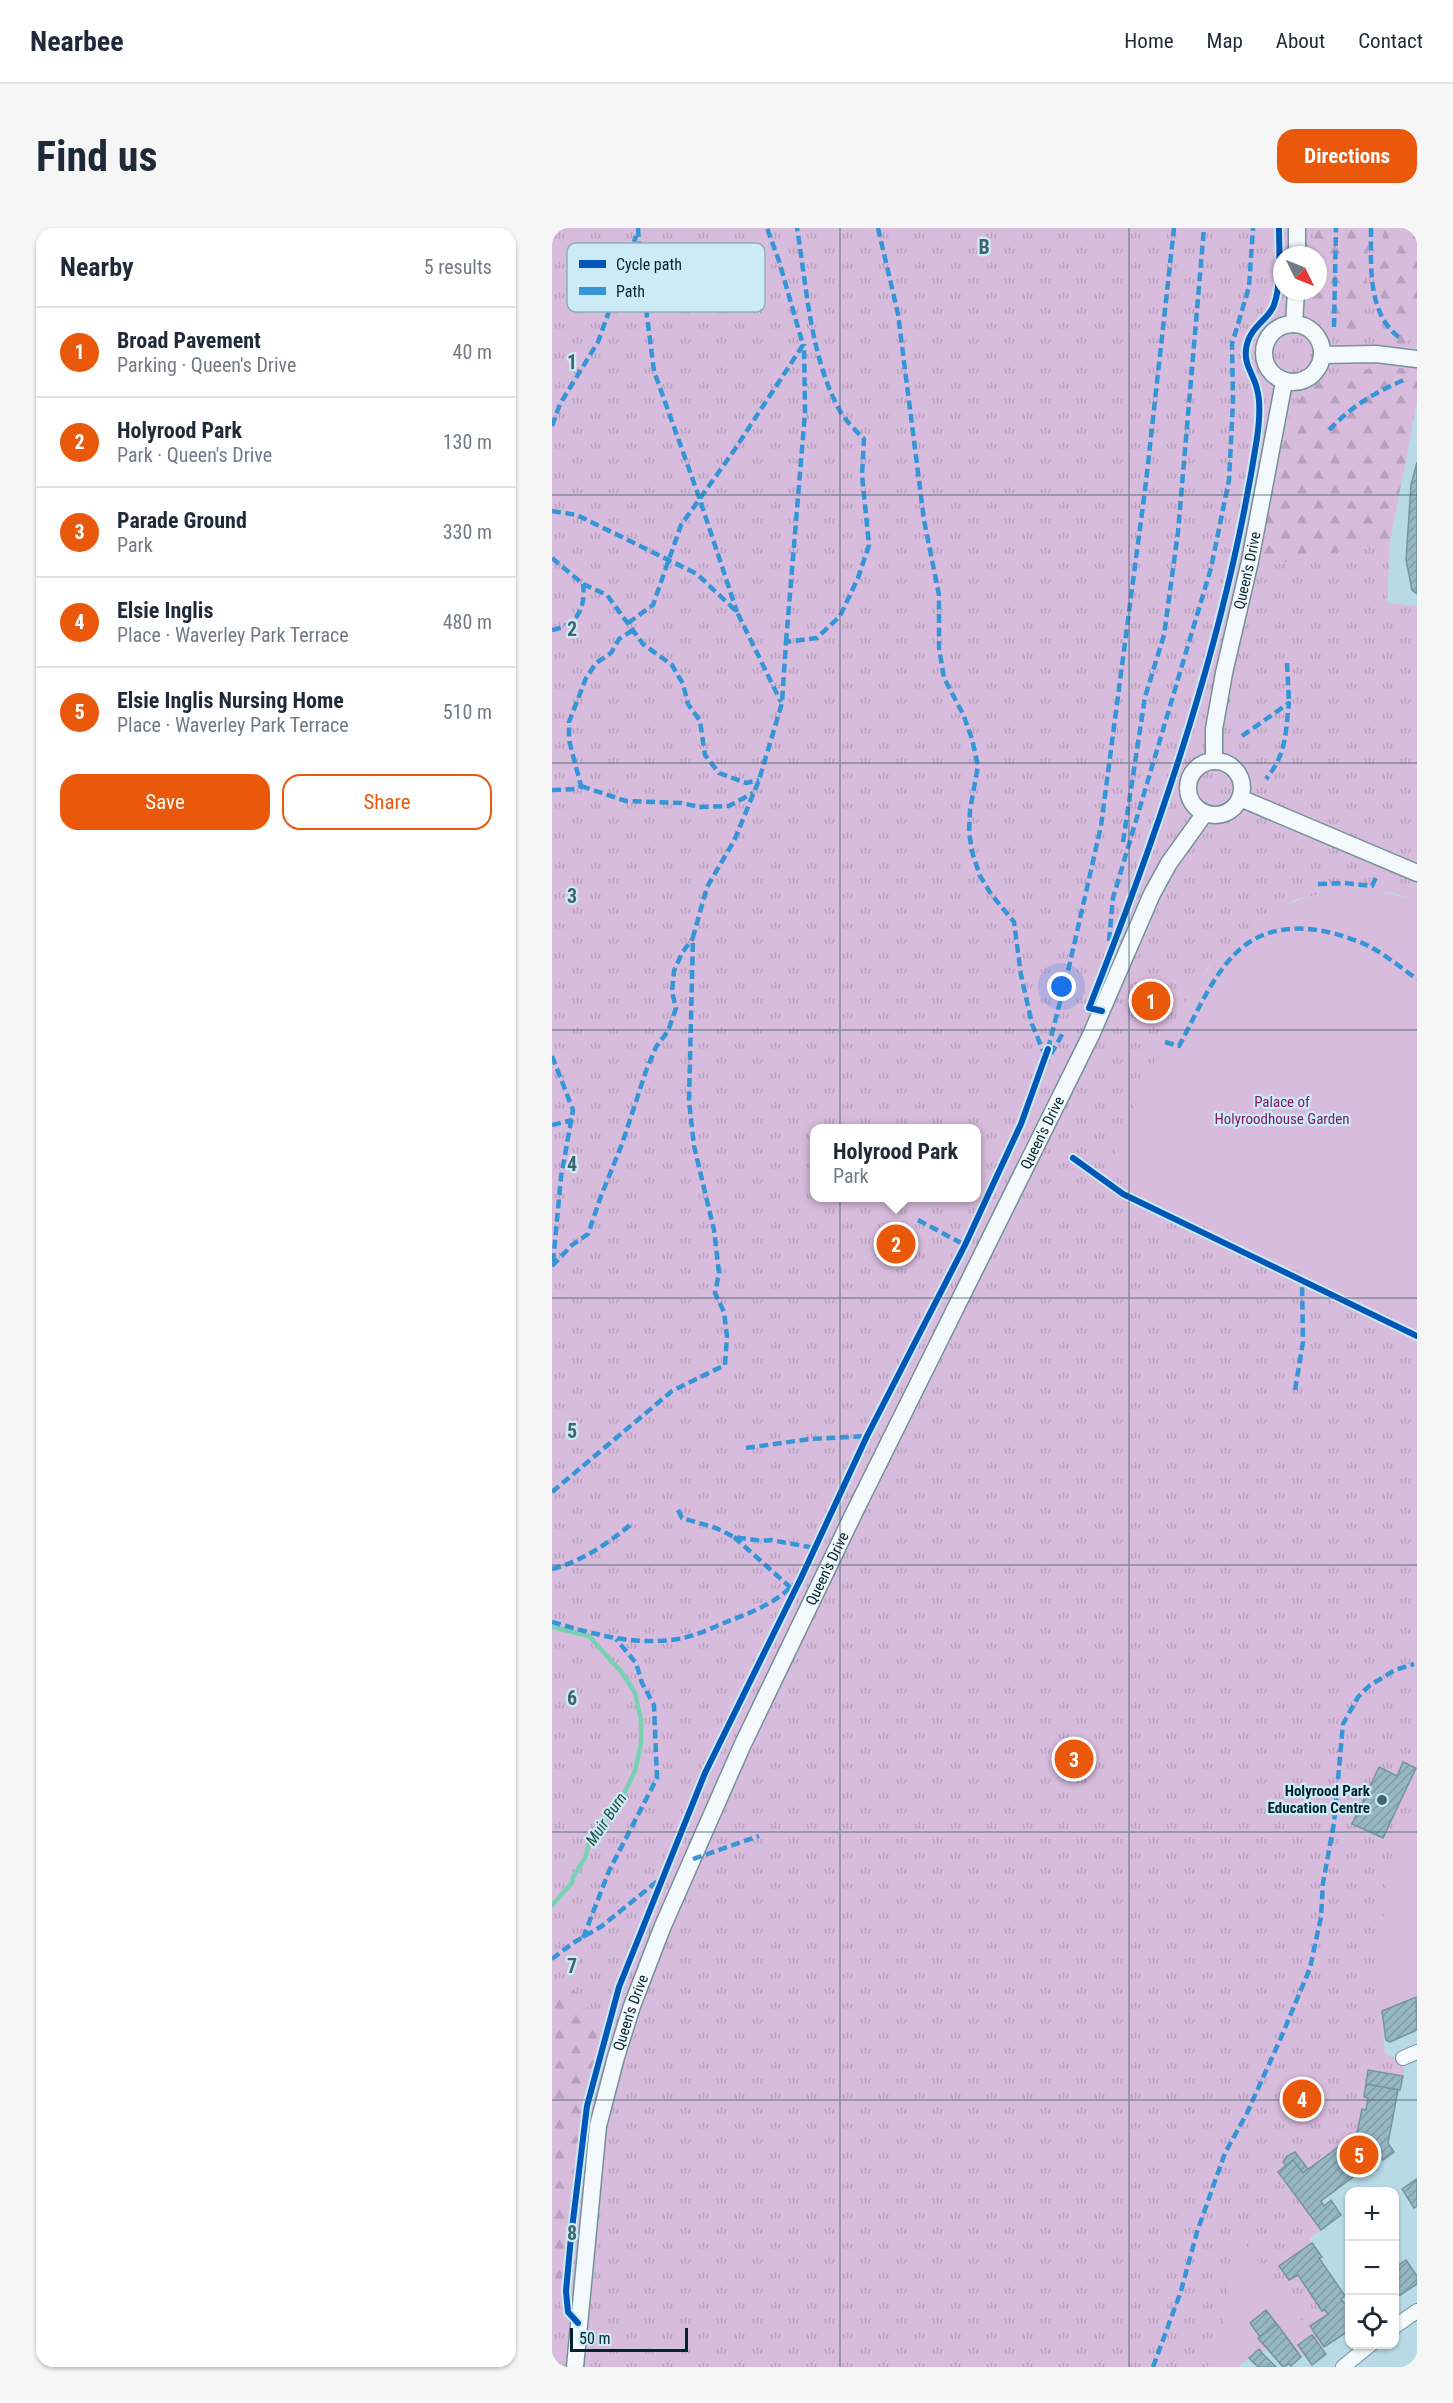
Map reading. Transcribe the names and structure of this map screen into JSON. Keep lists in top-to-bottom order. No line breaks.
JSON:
{"streets":{"street":["Queen's Drive"]},"water":["Muir Burn"],"parks":["Palace of Holyroodhouse Garden"],"places":["Holyrood Park Education Centre"],"legend":["Cycle path","Path"],"scale_bar":"50 m","north":"bottom right","page":{"header":"Nearbee","nav":["Home","Map","About","Contact"],"buttons":["Directions",["Save","Share"]],"title":"Find us","heading":["Nearby","5 results"],"list":[{"mark":"1","name":"Broad Pavement","note":"Parking · Queen's Drive","value":"40 m"},{"mark":"2","name":"Holyrood Park","note":"Park · Queen's Drive","value":"130 m"},{"mark":"3","name":"Parade Ground","note":"Park","value":"330 m"},{"mark":"4","name":"Elsie Inglis","note":"Place · Waverley Park Terrace","value":"480 m"},{"mark":"5","name":"Elsie Inglis Nursing Home","note":"Place · Waverley Park Terrace","value":"510 m"}],"pins":["1","2","3","4","5"],"popup":["Holyrood Park","Park"],"map_buttons":["+","−"],"scale":"50 m"},"grid":{"columns":["B"],"rows":["1","2","3","4","5","6","7","8"]}}
